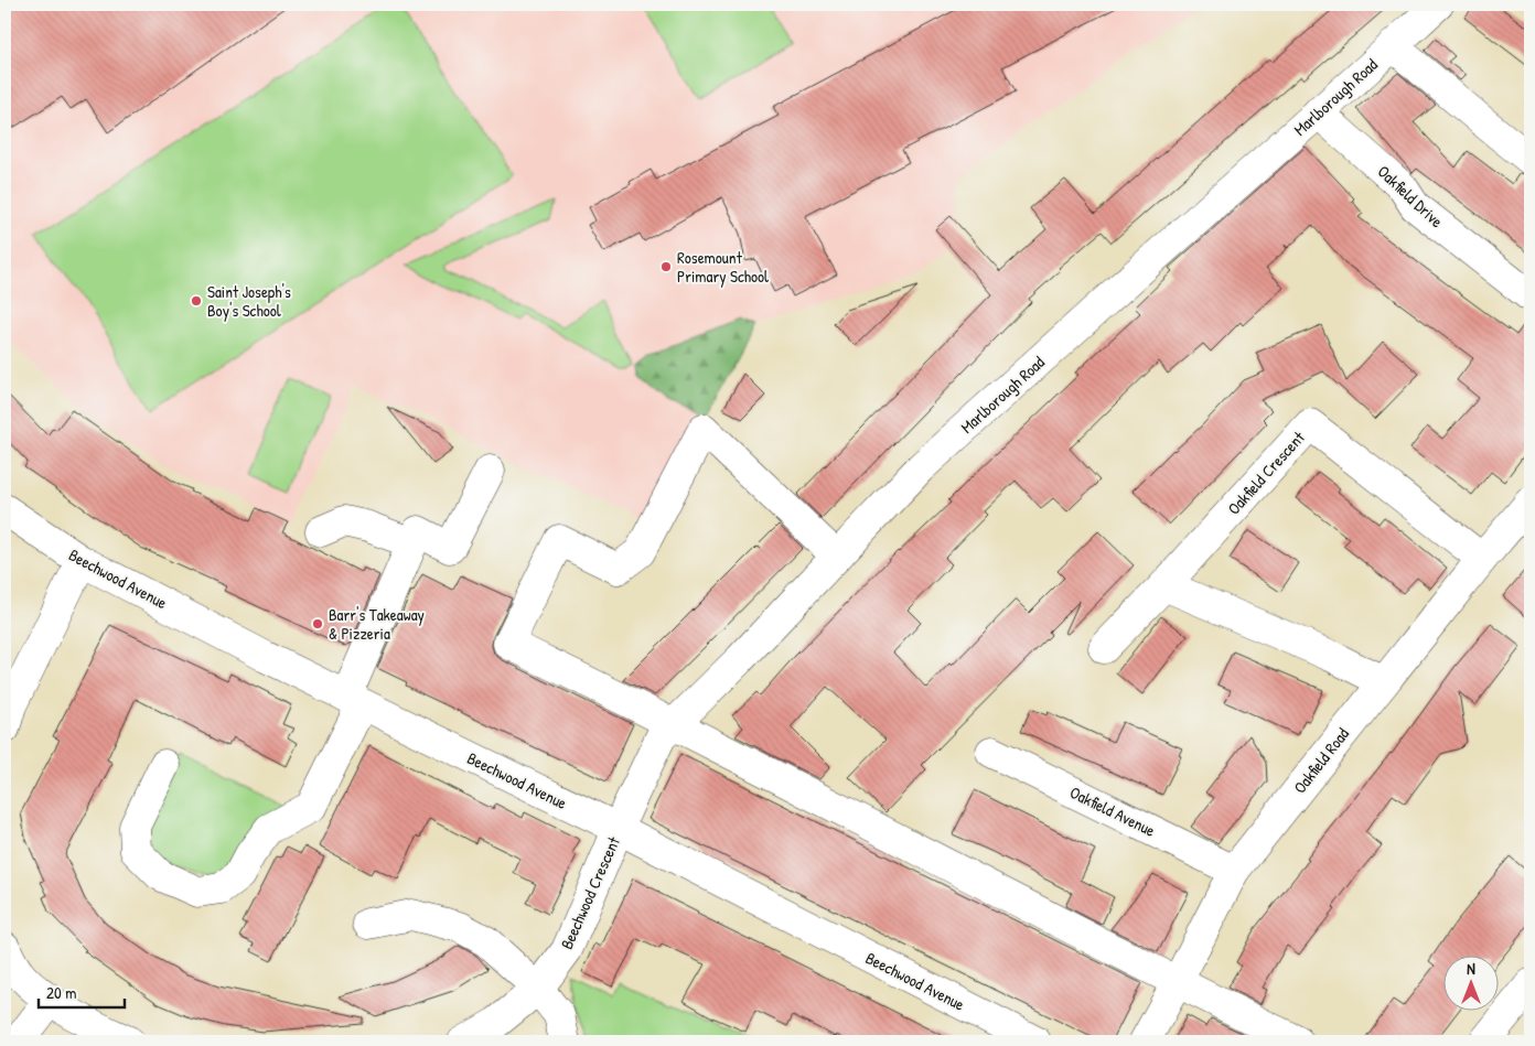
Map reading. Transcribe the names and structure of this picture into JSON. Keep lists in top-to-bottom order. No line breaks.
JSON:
{"streets":{"street":["Marlborough Road","Oakfield Drive","Oakfield Crescent","Beechwood Avenue","Oakfield Road","Oakfield Avenue","Beechwood Crescent"]},"crossings":[["Marlborough Road","Oakfield Drive"],["Marlborough Road","Beechwood Avenue"],["Marlborough Road","Beechwood Crescent"],["Oakfield Crescent","Oakfield Road"],["Beechwood Avenue","Beechwood Crescent"],["Oakfield Road","Oakfield Avenue"]],"places":["Rosemount Primary School","Saint Joseph's Boy's School","Barr's Takeaway & Pizzeria"],"scale_bar":"20 m","north":"top"}
